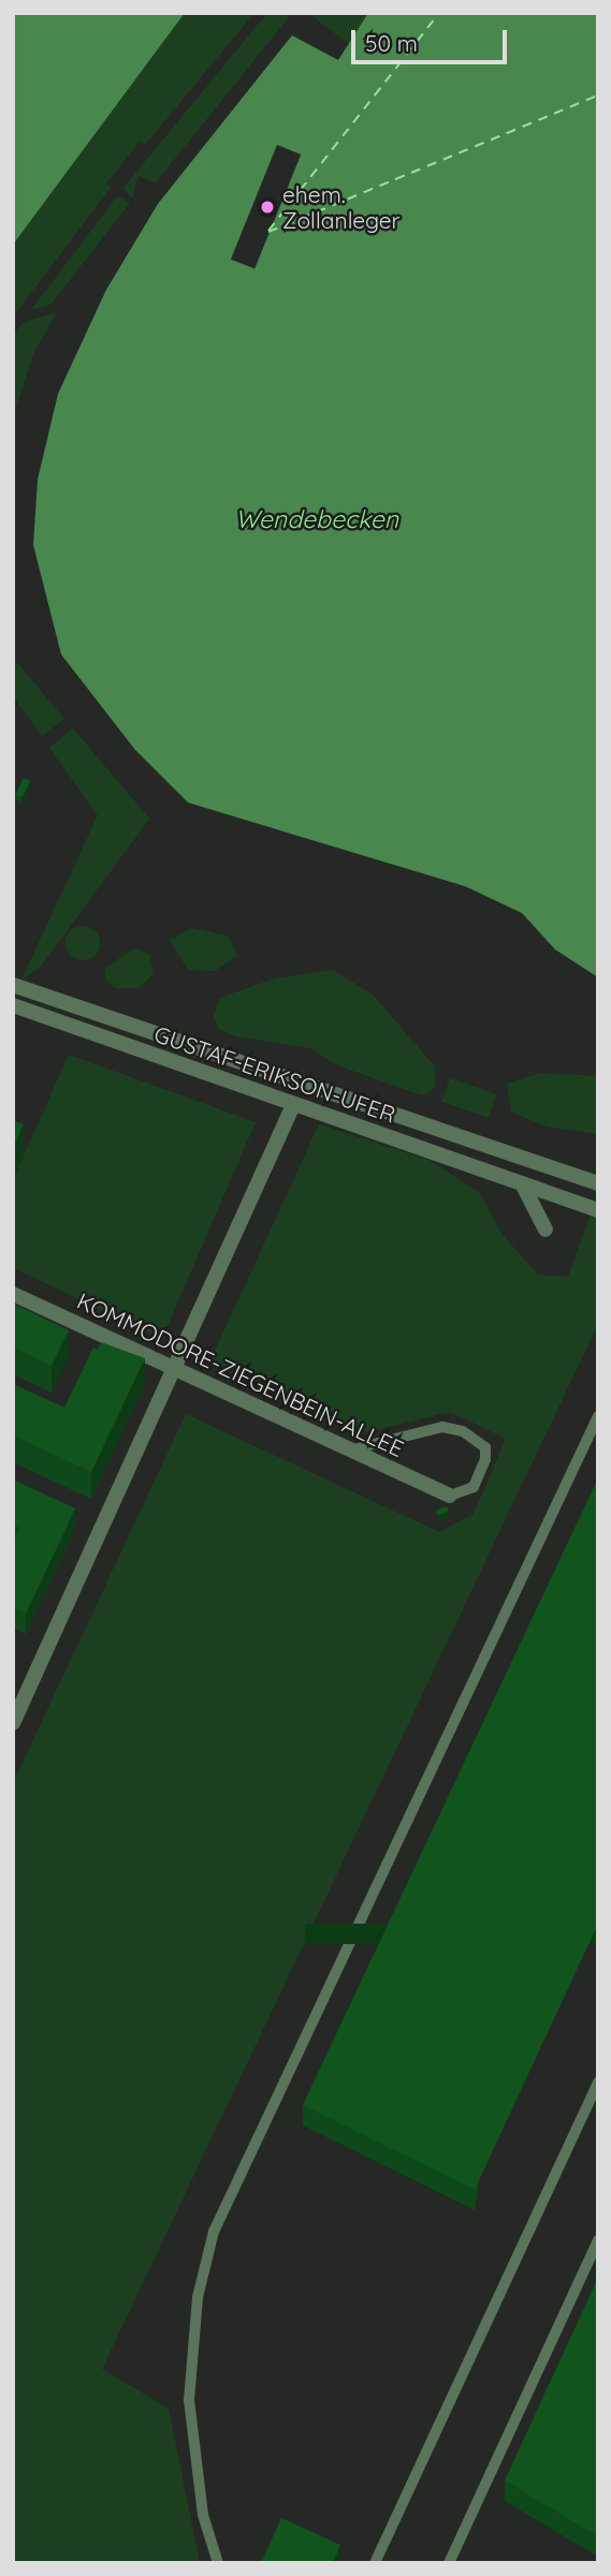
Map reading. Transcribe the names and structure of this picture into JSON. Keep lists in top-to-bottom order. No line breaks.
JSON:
{"streets":{"street":["GUSTAF-ERIKSON-UFER","KOMMODORE-ZIEGENBEIN-ALLEE"]},"water":["Wendebecken"],"places":["ehem. Zollanleger"],"scale_bar":"50 m"}
